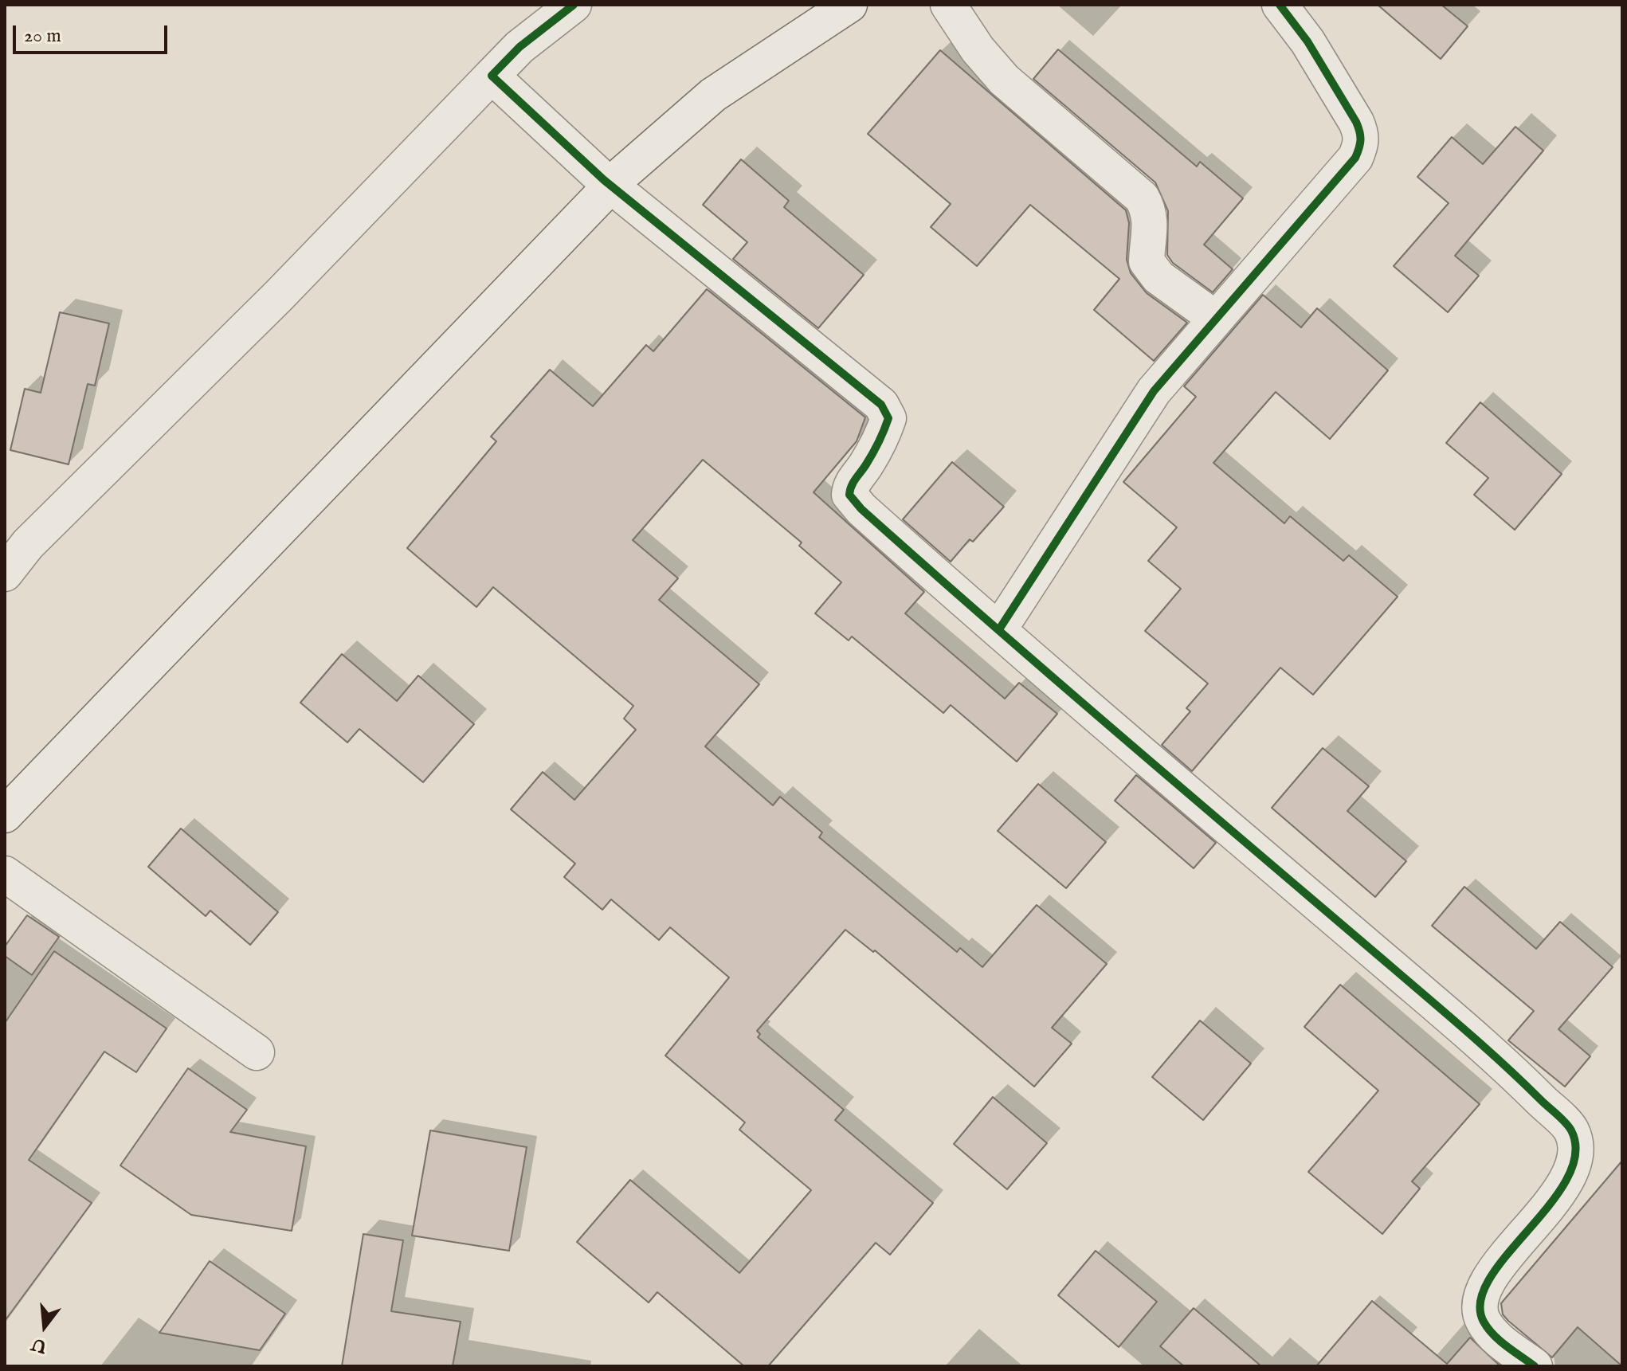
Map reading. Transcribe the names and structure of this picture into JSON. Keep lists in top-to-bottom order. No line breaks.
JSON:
{"scale_bar":"20 m","north":"bottom"}
